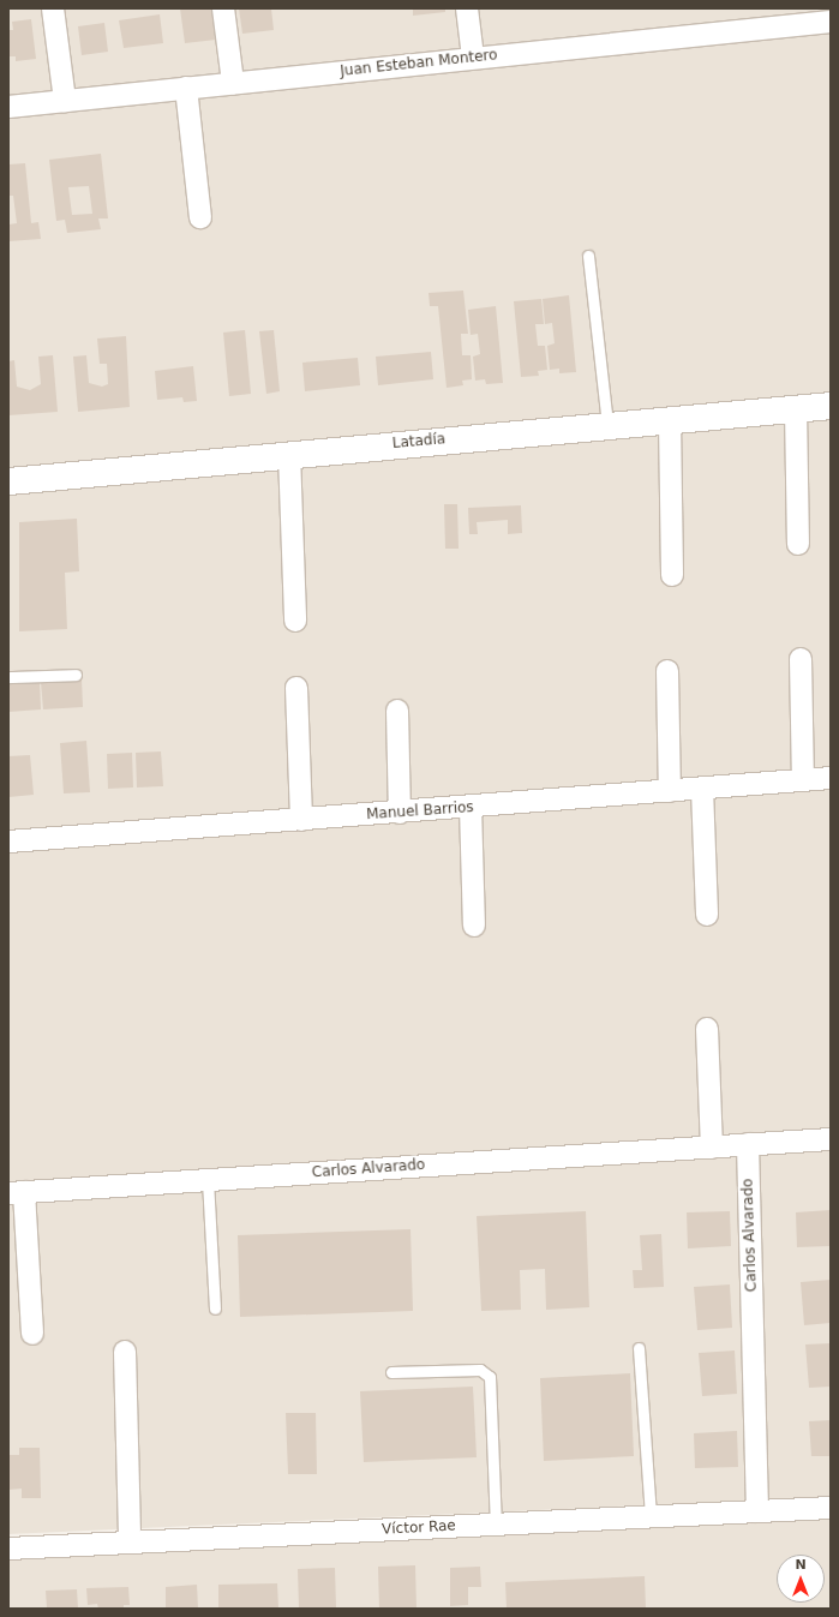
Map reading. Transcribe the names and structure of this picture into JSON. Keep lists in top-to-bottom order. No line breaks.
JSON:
{"streets":{"street":["Juan Esteban Montero","Latadía","Manuel Barrios","Carlos Alvarado","Víctor Rae"]},"crossings":[["Carlos Alvarado","Víctor Rae"]],"north":"top"}
